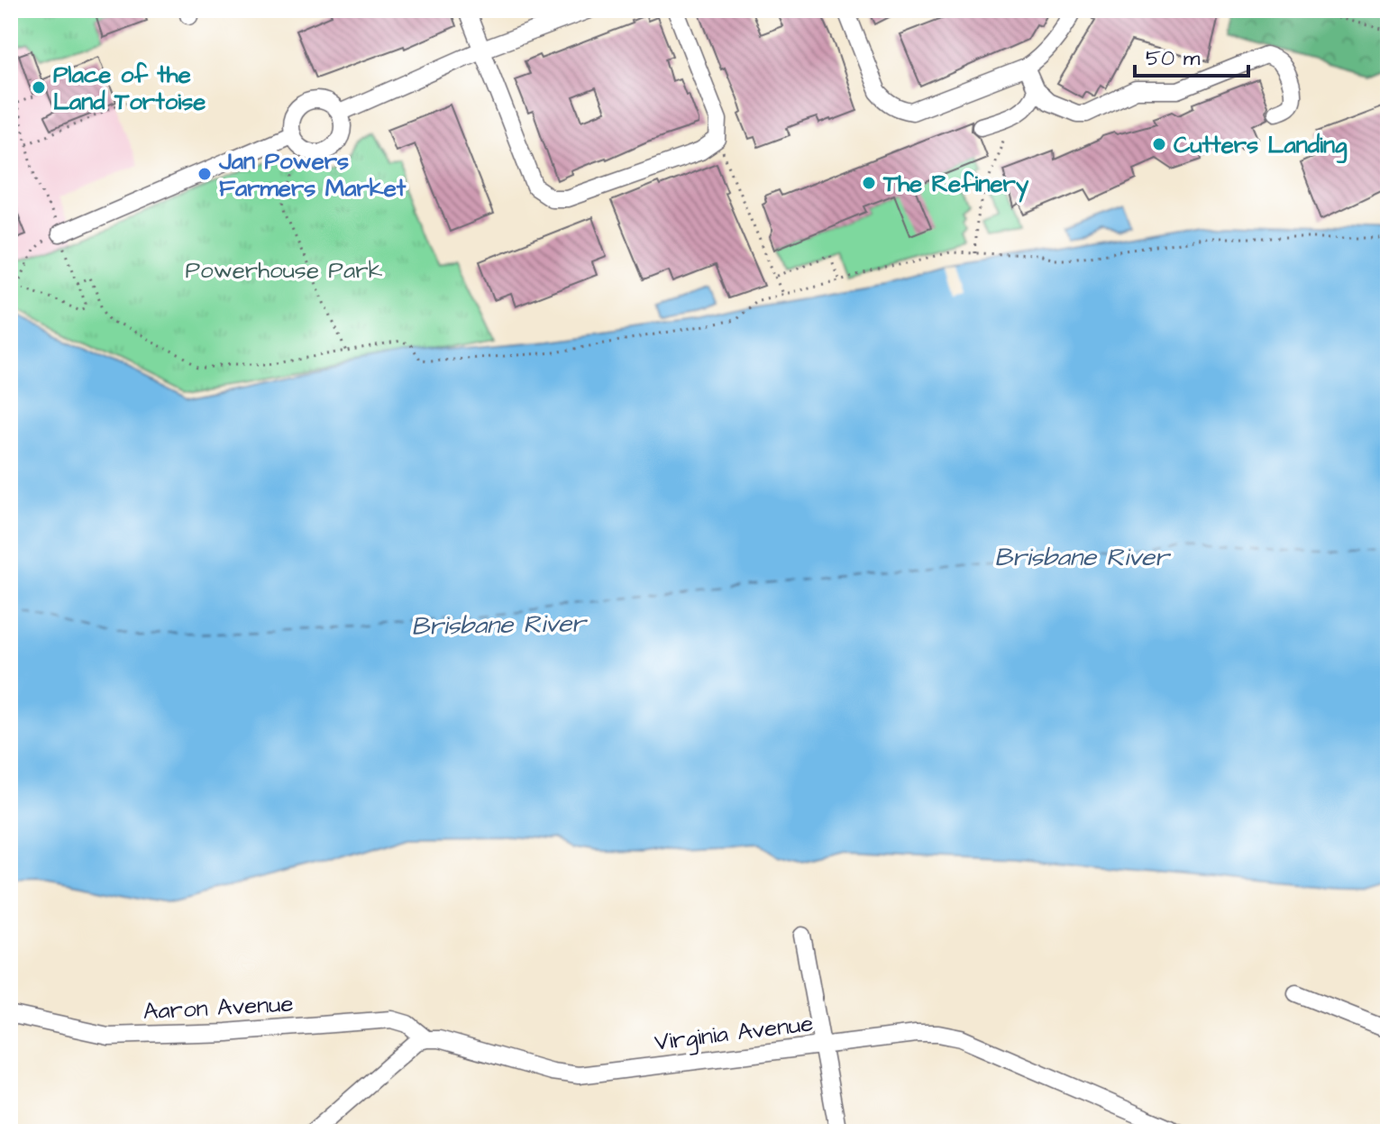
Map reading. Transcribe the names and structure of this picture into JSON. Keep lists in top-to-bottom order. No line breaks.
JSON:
{"streets":{"street":["Aaron Avenue","Virginia Avenue"]},"crossings":[["Aaron Avenue","Virginia Avenue"]],"water":["Brisbane River"],"parks":["Powerhouse Park"],"places":["Place of the Land Tortoise","Cutters Landing","Jan Powers Farmers Market","The Refinery"],"scale_bar":"50 m"}
